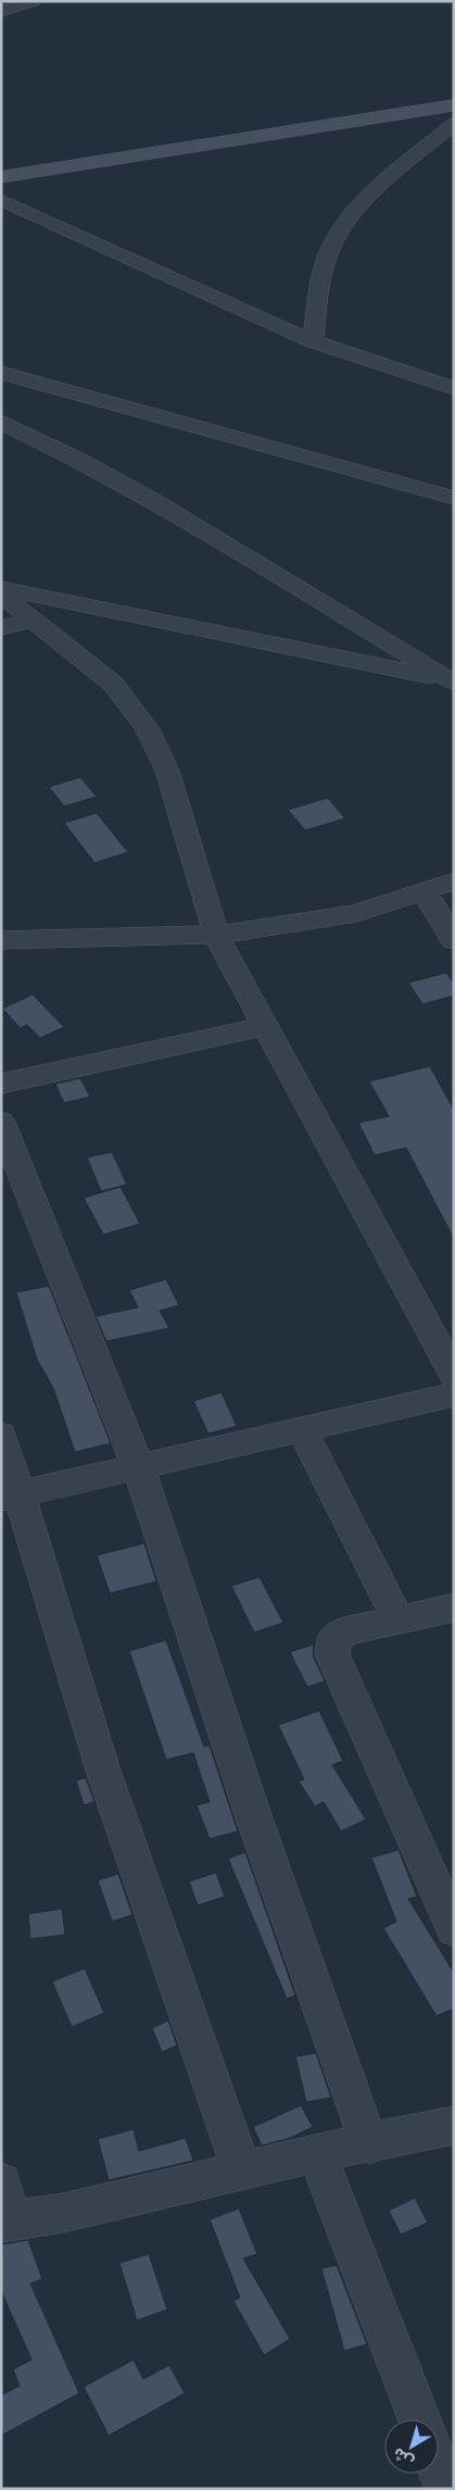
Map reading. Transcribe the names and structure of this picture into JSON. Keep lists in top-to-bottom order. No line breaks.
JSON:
{"north":"bottom left"}
